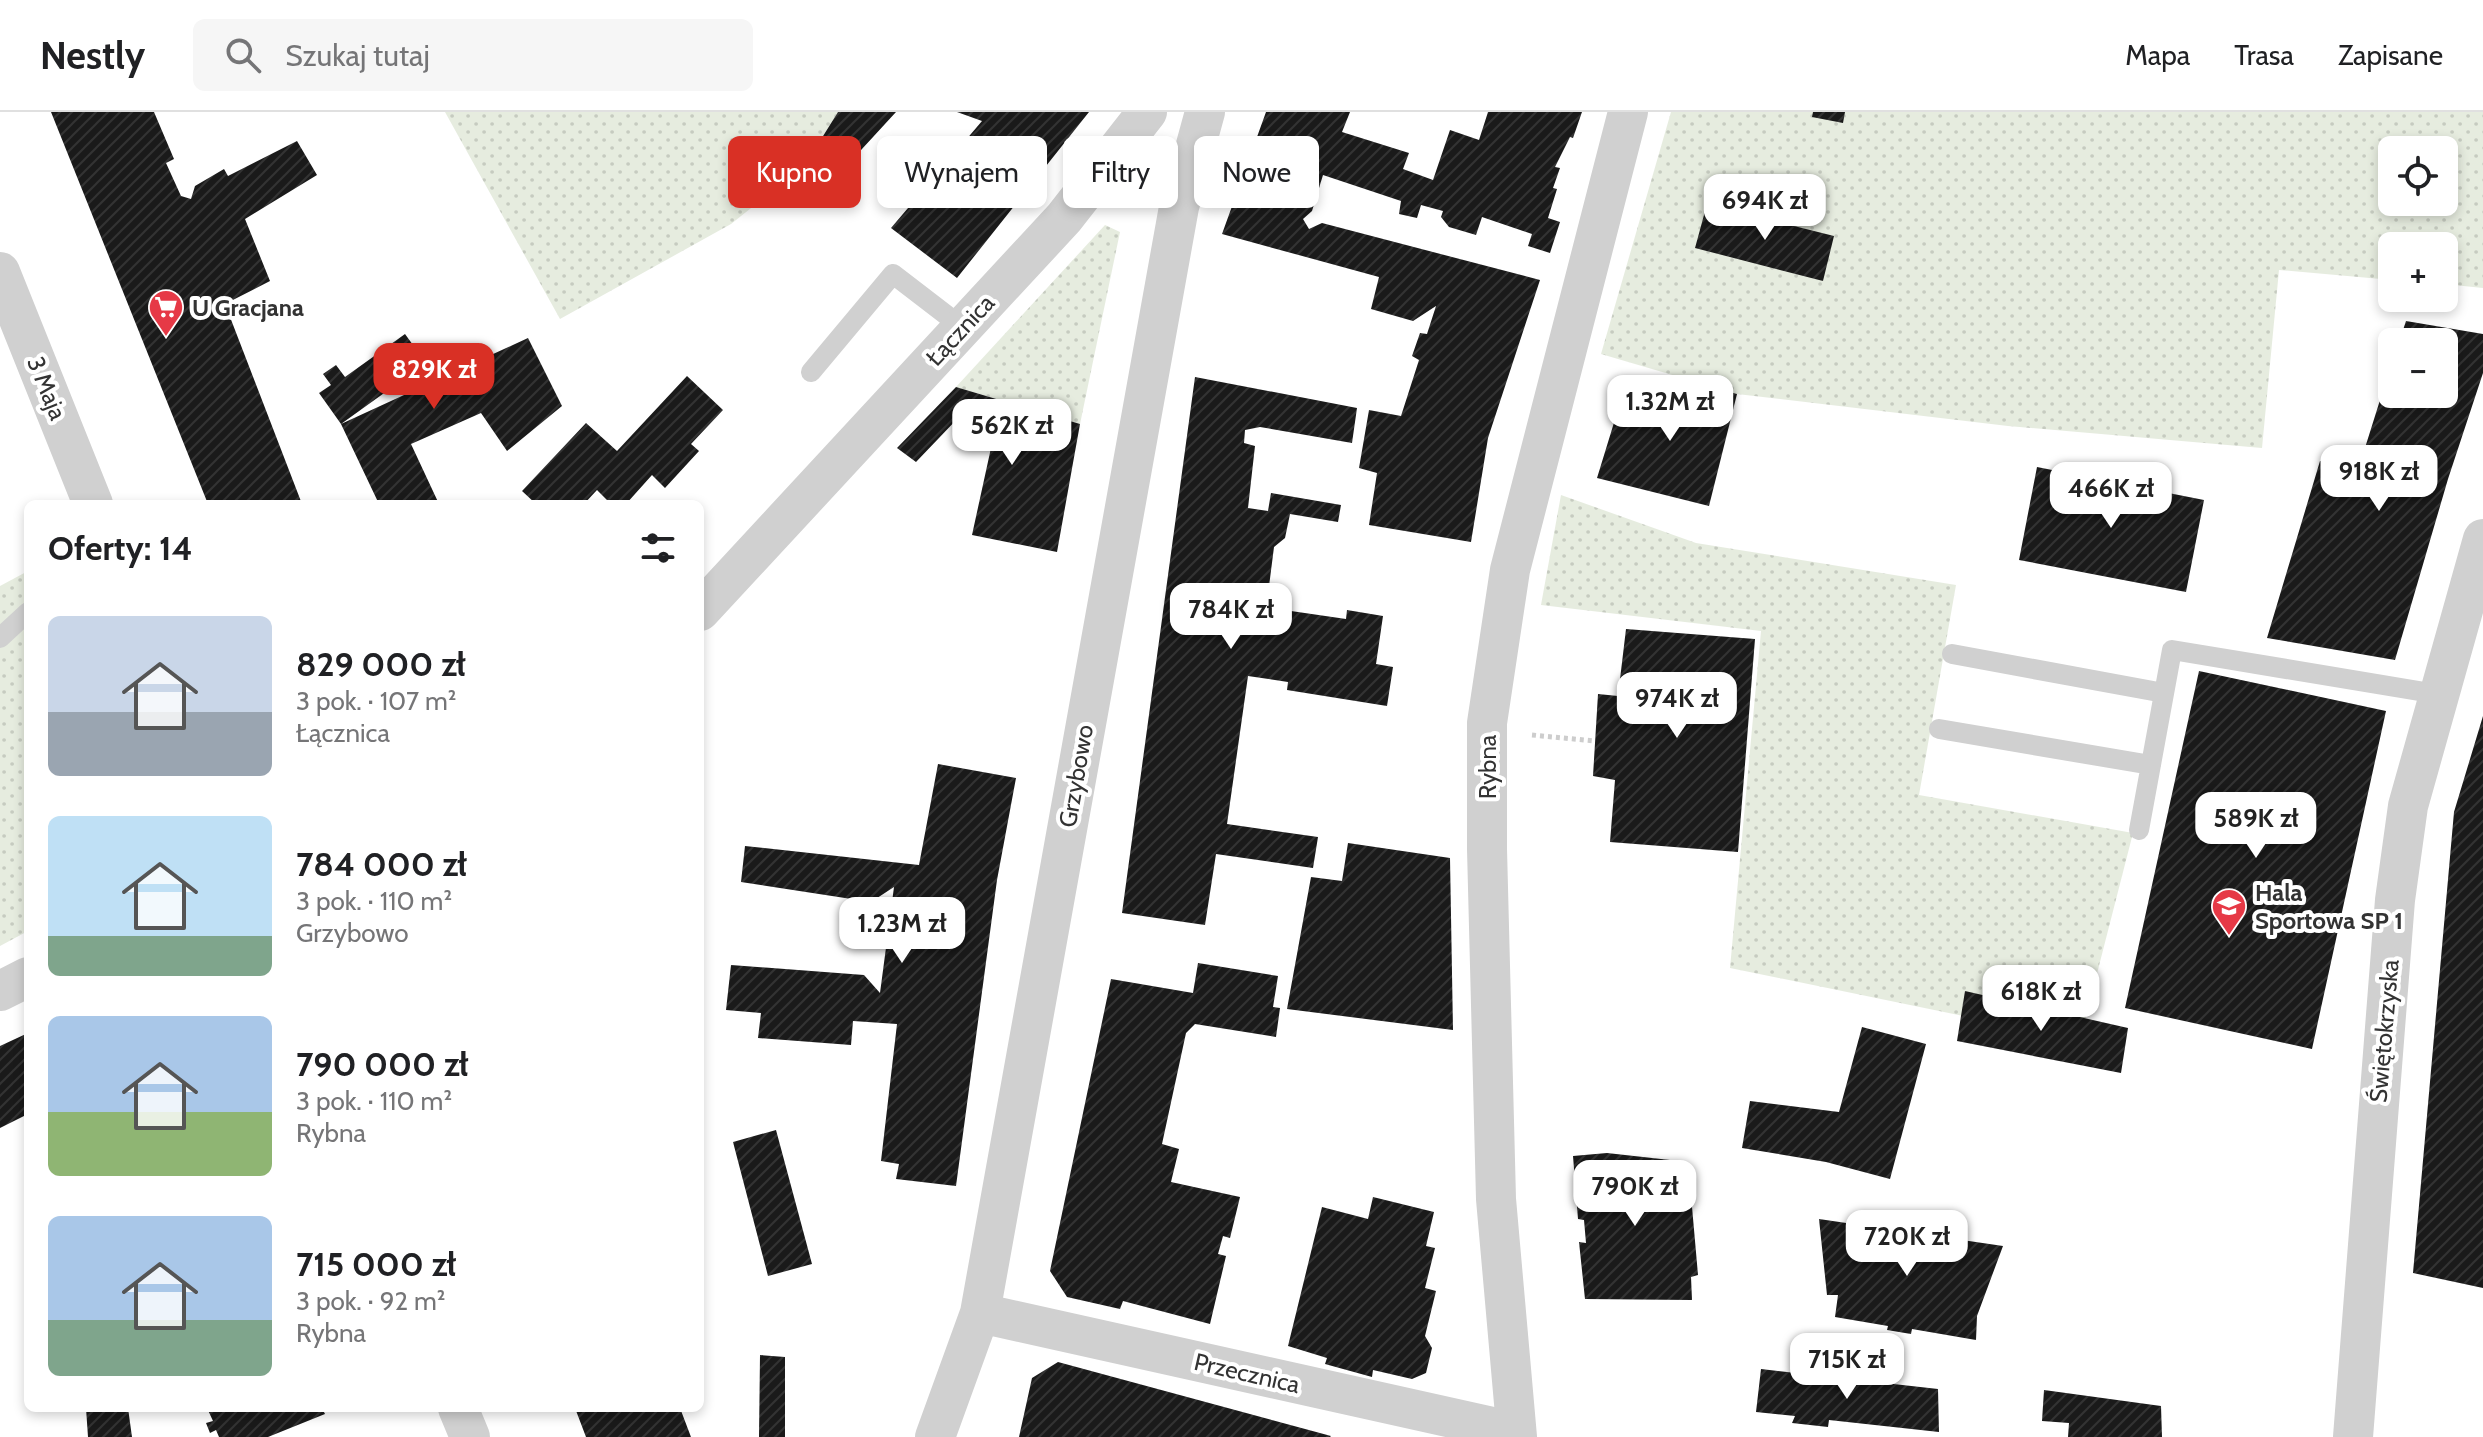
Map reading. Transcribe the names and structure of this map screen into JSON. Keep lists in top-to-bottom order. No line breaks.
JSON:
{"streets":{"street":["Łącznica","3 Maja","Rybna","Grzybowo","Świętokrzyska","Przecznica"]},"crossings":[["Rybna","Przecznica"],["Grzybowo","Przecznica"]],"places":{"supermarket":["U Gracjana"],"school or university":["Hala Sportowa SP 1"]},"page":{"header":"Nestly","search":"Szukaj tutaj","nav":["Mapa","Trasa","Zapisane"],"map_buttons":["+","−"],"chip":["Kupno","Wynajem","Filtry","Nowe"],"price":["694K zł","829K zł","1.32M zł","562K zł","918K zł","466K zł","784K zł","974K zł","589K zł","1.23M zł","618K zł","790K zł","720K zł","715K zł"],"heading":"Oferty: 14","list":[{"name":"829 000 zł","note":"3 pok. · 107 m² · Łącznica"},{"name":"784 000 zł","note":"3 pok. · 110 m² · Grzybowo"},{"name":"790 000 zł","note":"3 pok. · 110 m² · Rybna"},{"name":"715 000 zł","note":"3 pok. · 92 m² · Rybna"}]}}
